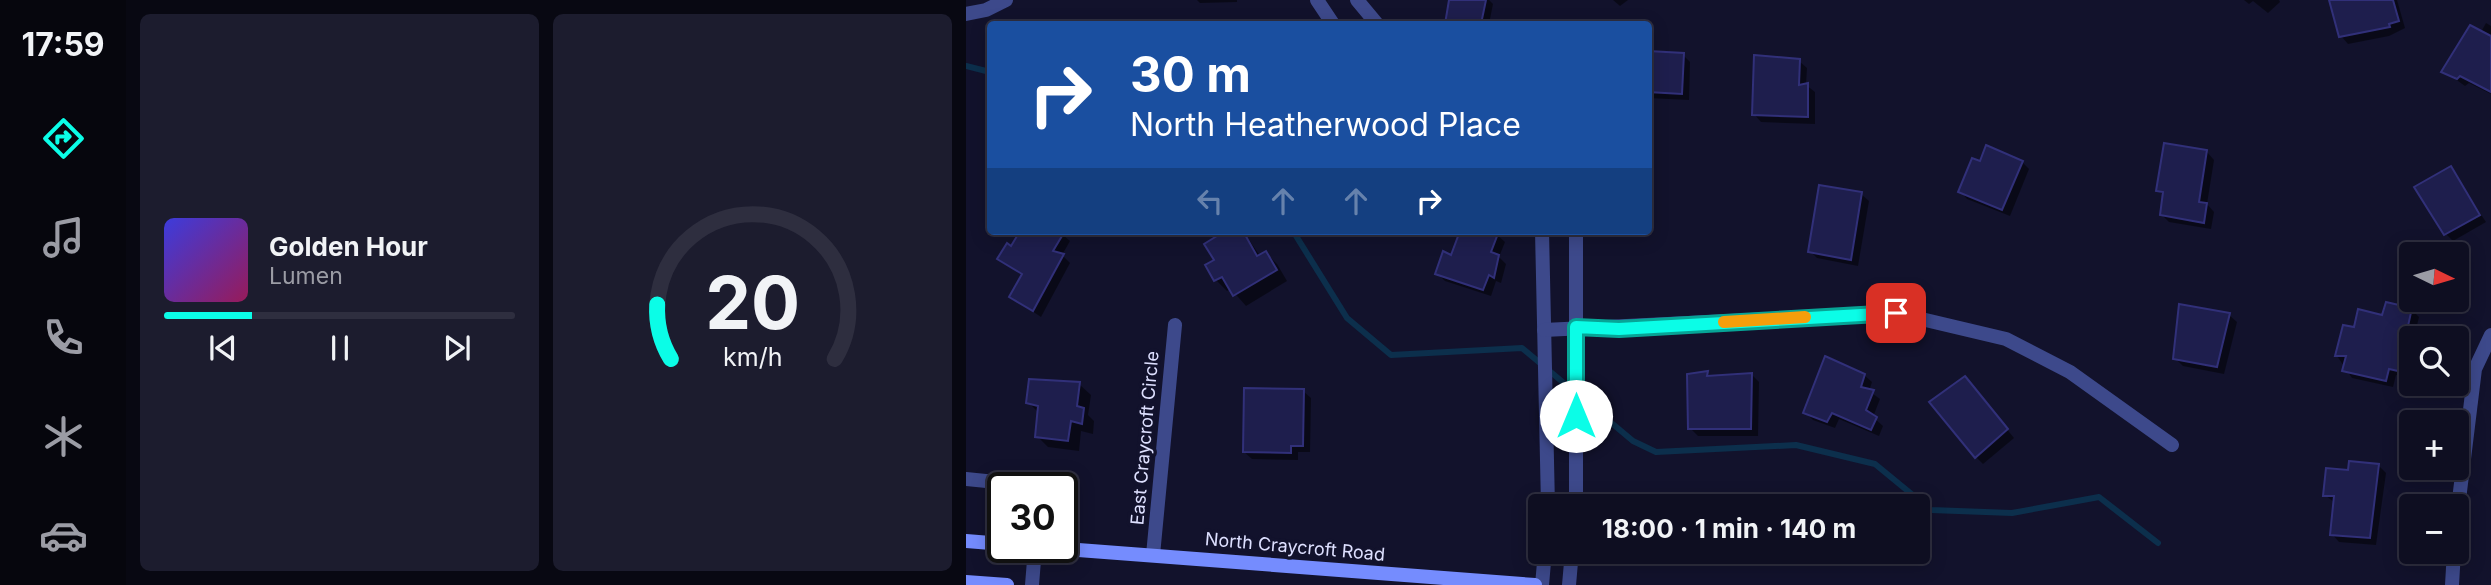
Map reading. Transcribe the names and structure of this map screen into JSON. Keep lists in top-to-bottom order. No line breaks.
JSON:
{"streets":{"main road":["North Craycroft Road"],"street":["East Craycroft Circle"]},"crossings":[["East Craycroft Circle","North Craycroft Road"]],"north":"right","page":{"tabs":"17:59","turn":["30 m","North Heatherwood Place"],"song":["Golden Hour","Lumen"],"map_buttons":["+","−"],"limit":"30","trip":"18:00 · 1 min · 140 m","gauge":["20","km/h"]}}
